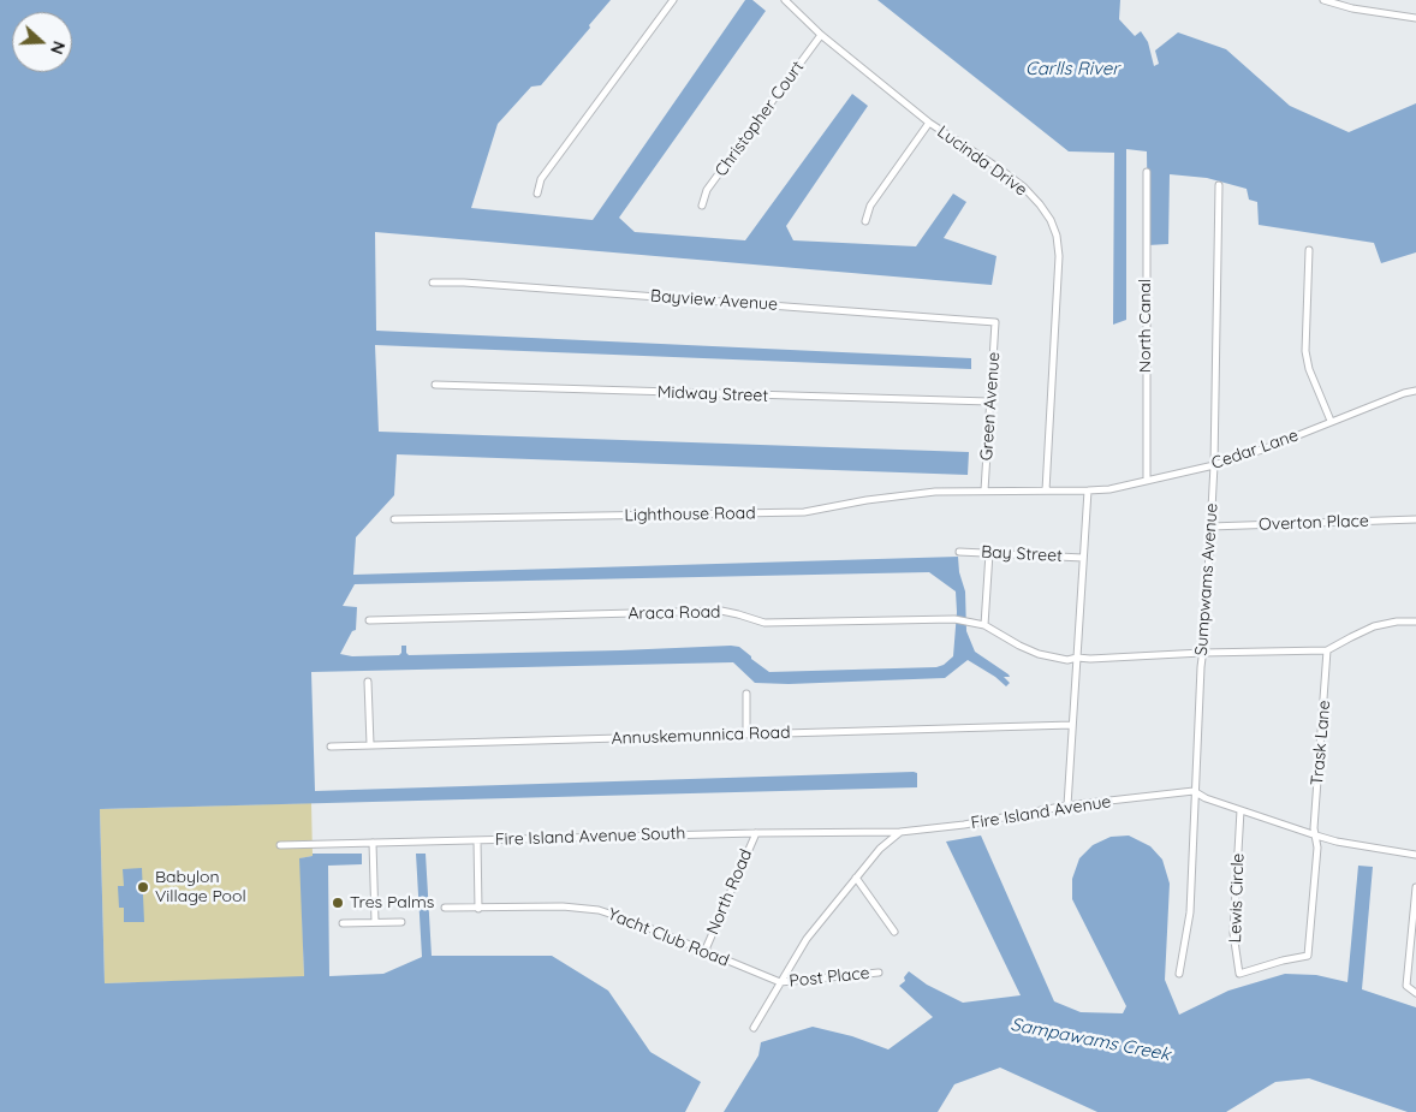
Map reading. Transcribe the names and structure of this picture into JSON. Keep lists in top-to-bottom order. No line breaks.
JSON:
{"streets":{"street":["Christopher Court","Lucinda Drive","Bayview Avenue","North Canal","Midway Street","Green Avenue","Cedar Lane","Lighthouse Road","Overton Place","Bay Street","Sumpwams Avenue","Araca Road","Annuskemunnica Road","Trask Lane","Fire Island Avenue","Fire Island Avenue South","North Road","Lewis Circle","Yacht Club Road","Post Place"]},"crossings":[["Christopher Court","Lucinda Drive"],["Lucinda Drive","Cedar Lane"],["Bayview Avenue","Green Avenue"],["North Canal","Cedar Lane"],["Midway Street","Green Avenue"],["Green Avenue","Cedar Lane"],["Green Avenue","Lighthouse Road"],["Cedar Lane","Lighthouse Road"],["Cedar Lane","Sumpwams Avenue"],["Overton Place","Sumpwams Avenue"],["Sumpwams Avenue","Araca Road"],["Sumpwams Avenue","Fire Island Avenue"],["Araca Road","Trask Lane"],["Trask Lane","Lewis Circle"],["Fire Island Avenue","Fire Island Avenue South"],["Fire Island Avenue South","North Road"],["North Road","Yacht Club Road"],["Yacht Club Road","Post Place"]],"water":["Carlls River","Sampawams Creek"],"places":["Babylon Village Pool","Tres Palms"],"north":"right"}
